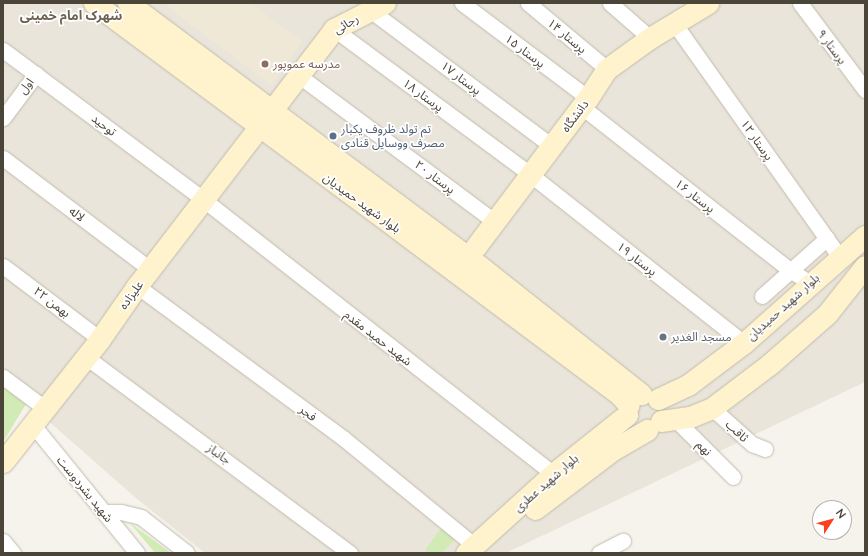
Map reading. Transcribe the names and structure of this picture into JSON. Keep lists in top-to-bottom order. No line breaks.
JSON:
{"streets":{"main road":["رجائی","دانشگاه","بلوار شهید حمیدیان","علیزاده","بلوار شهید عطری"],"street":["پرستار ۱۴","پرستار ۹","پرستار ۱۵","پرستار ۱۷","اول","پرستار ۱۸","توحید","پرستار ۱۲","پرستار ۲۰","پرستار ۱۶","لاله","پرستار ۱۹","۲۲ بهمن","شهید حمید مقدم","فجر","ثاقب","نهم","جانباز","شهید بشردوست"]},"crossings":[["رجائی","پرستار ۱۷"],["رجائی","پرستار ۱۸"],["رجائی","پرستار ۲۰"],["رجائی","بلوار شهید حمیدیان"],["رجائی","علیزاده"],["پرستار ۱۴","دانشگاه"],["پرستار ۱۵","دانشگاه"],["پرستار ۱۵","پرستار ۱۶"],["پرستار ۱۷","دانشگاه"],["اول","توحید"],["پرستار ۱۸","دانشگاه"],["پرستار ۱۸","پرستار ۱۹"],["دانشگاه","پرستار ۱۲"],["دانشگاه","پرستار ۲۰"],["دانشگاه","پرستار ۱۶"],["دانشگاه","بلوار شهید حمیدیان"],["دانشگاه","پرستار ۱۹"],["توحید","علیزاده"],["توحید","شهید حمید مقدم"],["پرستار ۱۲","بلوار شهید حمیدیان"],["پرستار ۱۶","بلوار شهید حمیدیان"],["بلوار شهید حمیدیان","پرستار ۱۹"],["بلوار شهید حمیدیان","علیزاده"],["بلوار شهید حمیدیان","بلوار شهید عطری"],["لاله","علیزاده"],["علیزاده","۲۲ بهمن"],["علیزاده","شهید حمید مقدم"],["علیزاده","فجر"],["علیزاده","جانباز"],["علیزاده","شهید بشردوست"],["شهید حمید مقدم","بلوار شهید عطری"],["فجر","بلوار شهید عطری"],["نهم","بلوار شهید عطری"]],"districts":["شهرک امام خمینی"],"places":["مدرسه عموپور","تم تولد ظروف یکبار مصرف ووسایل قنادی","مسجد الغدیر"],"north":"top right"}
